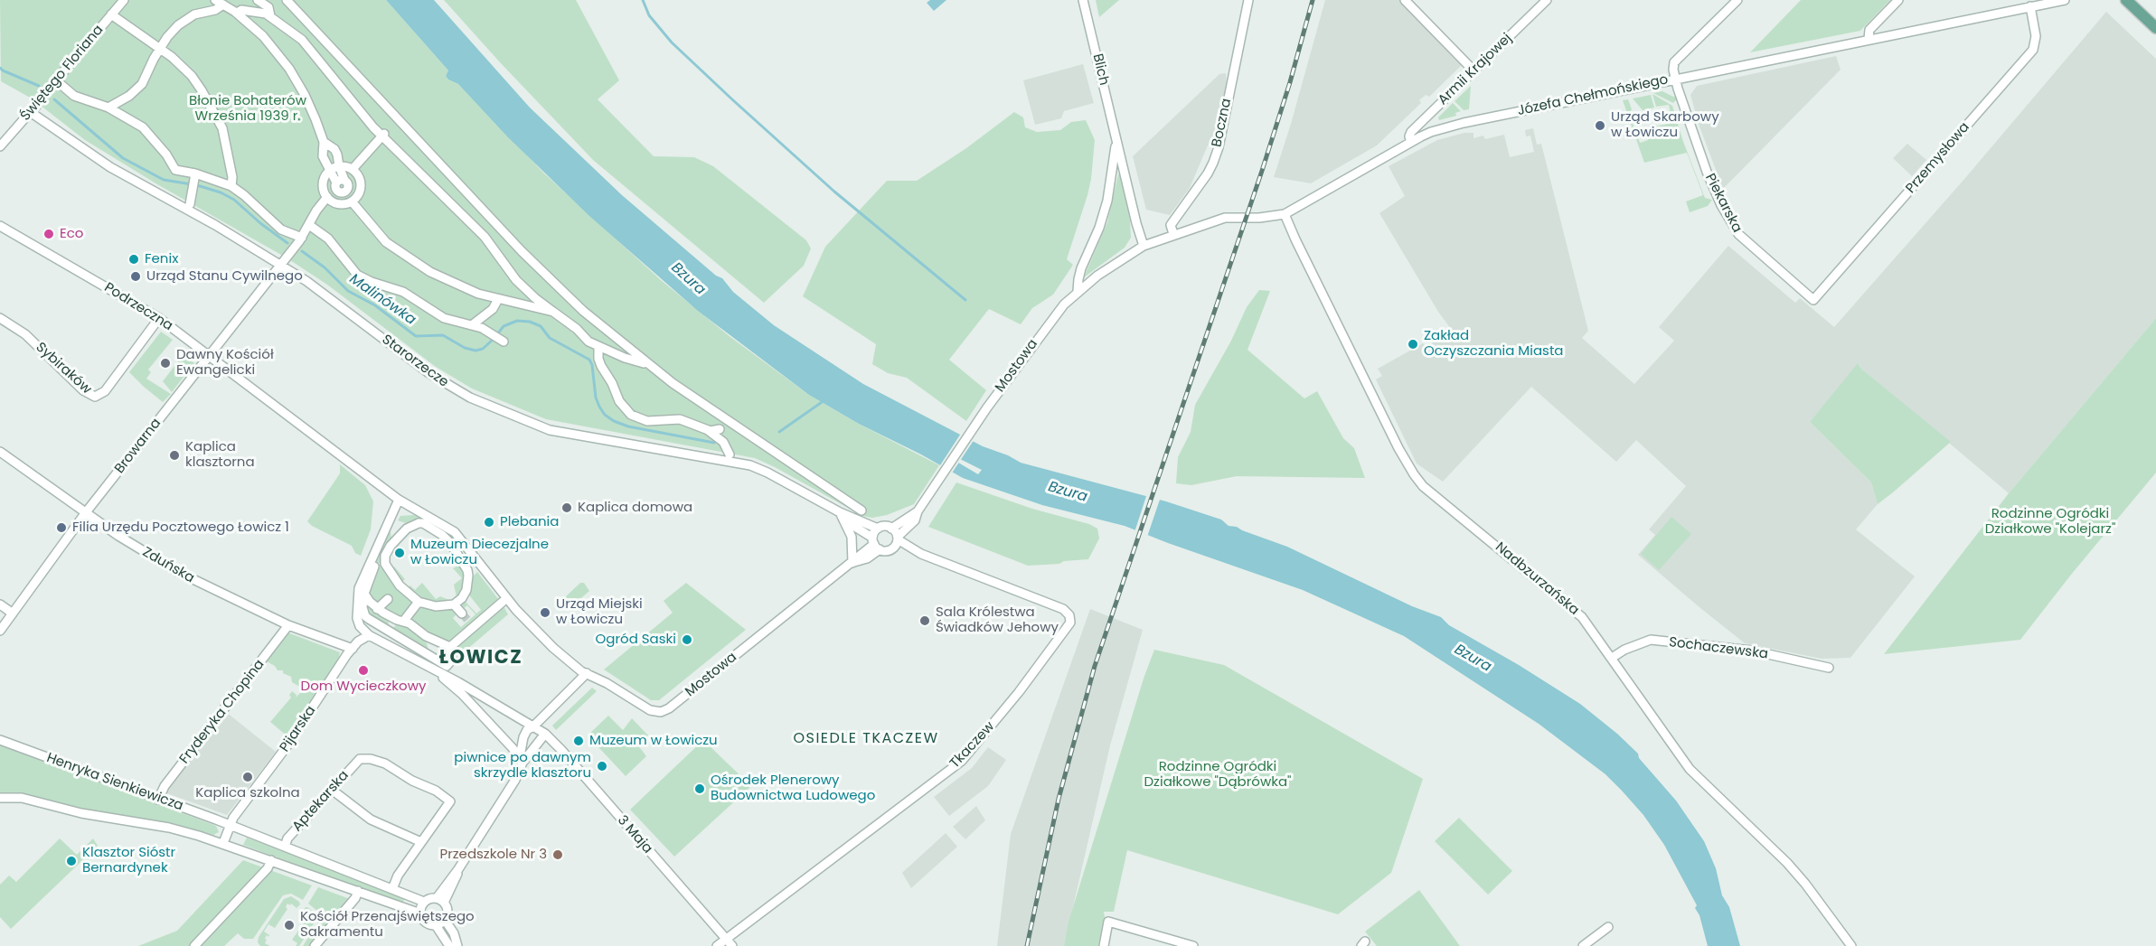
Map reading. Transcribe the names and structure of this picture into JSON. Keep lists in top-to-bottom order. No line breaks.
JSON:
{"streets":{"street":["Blich","Armii Krajowej","Świętego Floriana","Józefa Chełmońskiego","Boczna","Przemysłowa","Piekarska","Podrzeczna","Starorzecze","Mostowa","Sybiraków","Browarna","Zduńska","Nadbzurzańska","Sochaczewska","Fryderyka Chopina","Pijarska","Tkaczew","Henryka Sienkiewicza","Aptekarska","3 Maja"]},"crossings":[["Blich","Józefa Chełmońskiego"],["Blich","Mostowa"],["Armii Krajowej","Józefa Chełmońskiego"],["Świętego Floriana","Starorzecze"],["Józefa Chełmońskiego","Boczna"],["Józefa Chełmońskiego","Przemysłowa"],["Józefa Chełmońskiego","Piekarska"],["Józefa Chełmońskiego","Mostowa"],["Józefa Chełmońskiego","Nadbzurzańska"],["Przemysłowa","Piekarska"],["Podrzeczna","Mostowa"],["Podrzeczna","Sybiraków"],["Podrzeczna","Browarna"],["Starorzecze","Mostowa"],["Starorzecze","Browarna"],["Starorzecze","Tkaczew"],["Mostowa","Tkaczew"],["Browarna","Zduńska"],["Zduńska","Fryderyka Chopina"],["Zduńska","Pijarska"],["Nadbzurzańska","Sochaczewska"],["Fryderyka Chopina","Henryka Sienkiewicza"],["Pijarska","Henryka Sienkiewicza"],["Tkaczew","3 Maja"],["Henryka Sienkiewicza","Aptekarska"]],"districts":["ŁOWICZ","OSIEDLE TKACZEW"],"water":["Bzura","Malinówka"],"parks":["Błonie Bohaterów Września 1939 r.","Rodzinne Ogródki Działkowe \"Kolejarz\"","Rodzinne Ogródki Działkowe \"Dąbrówka\""],"places":["Urząd Skarbowy w Łowiczu","Eco","Fenix","Urząd Stanu Cywilnego","Zakład Oczyszczania Miasta","Dawny Kościół Ewangelicki","Kaplica klasztorna","Kaplica domowa","Plebania","Filia Urzędu Pocztowego Łowicz 1","Muzeum Diecezjalne w Łowiczu","Urząd Miejski w Łowiczu","Sala Królestwa Świadków Jehowy","Ogród Saski","Dom Wycieczkowy","Muzeum w Łowiczu","piwnice po dawnym skrzydle klasztoru","Kaplica szkolna","Ośrodek Plenerowy Budownictwa Ludowego","Przedszkole Nr 3","Klasztor Sióstr Bernardynek","Kościół Przenajświętszego Sakramentu"]}
